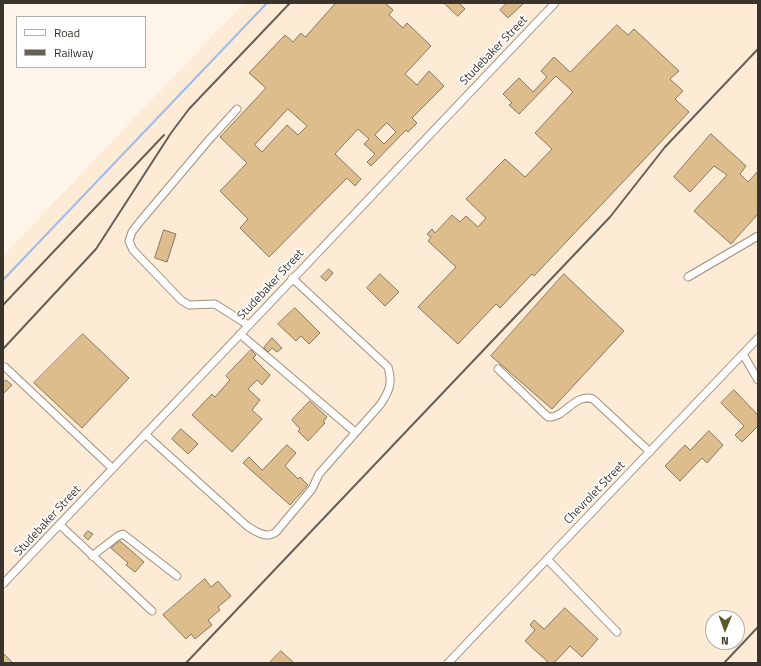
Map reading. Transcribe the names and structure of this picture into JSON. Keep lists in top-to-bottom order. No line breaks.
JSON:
{"streets":{"lane":["Studebaker Street","Chevrolet Street"]},"legend":["Road","Railway"],"north":"bottom"}
